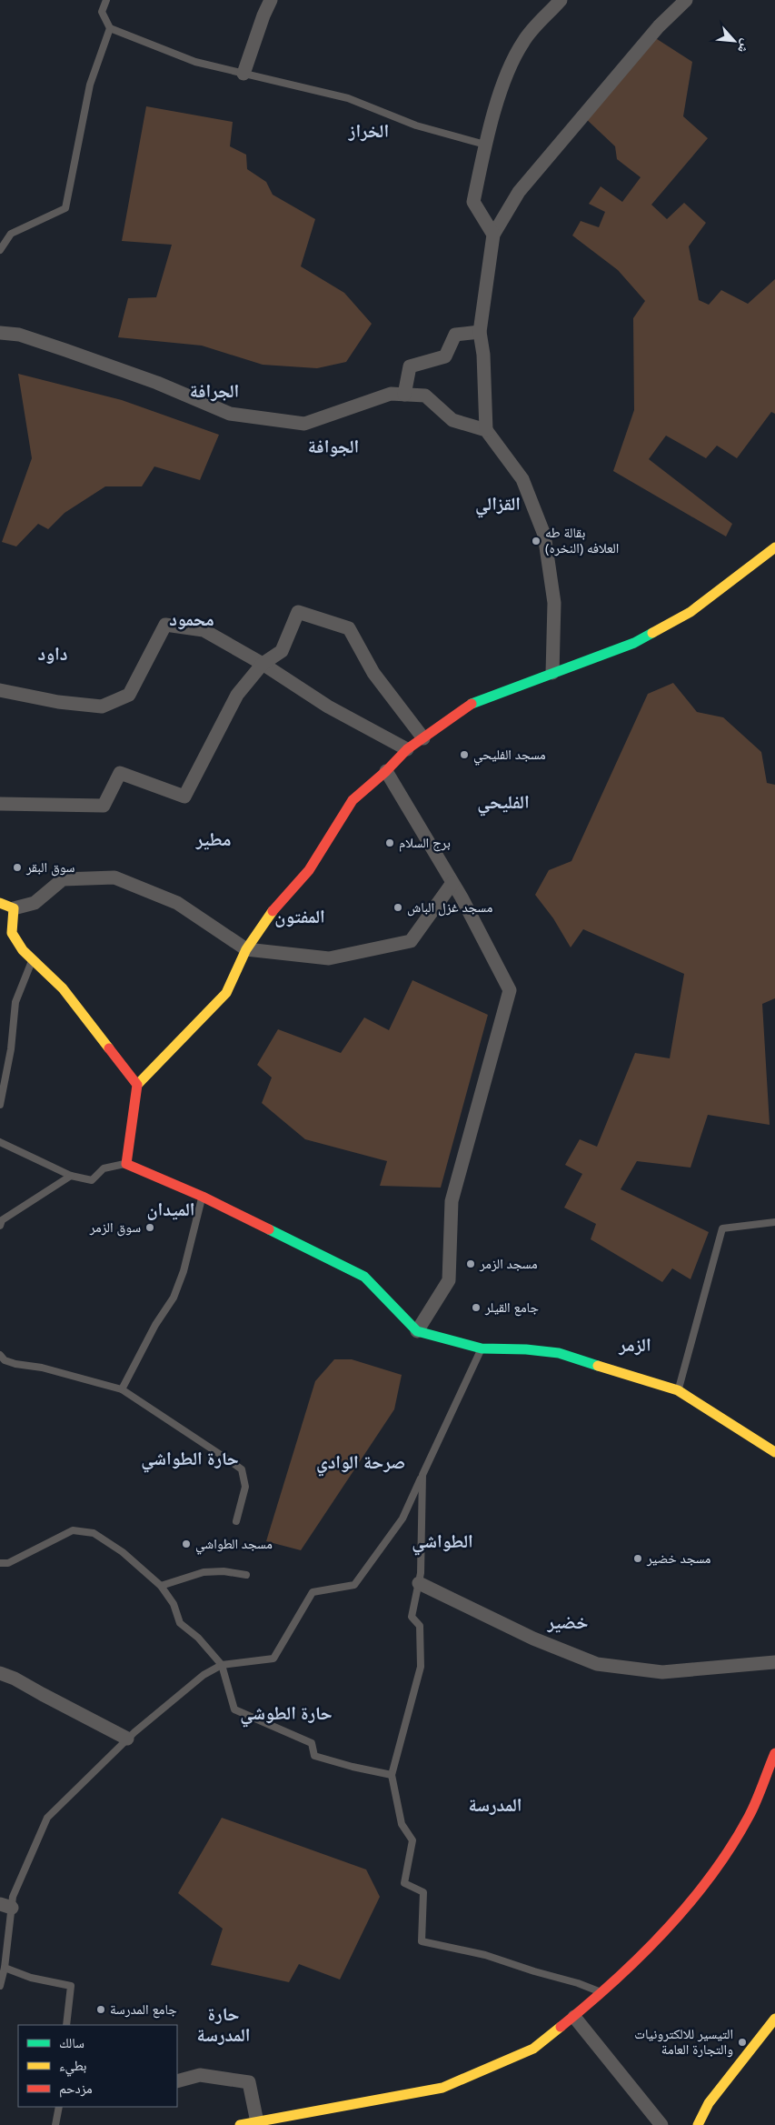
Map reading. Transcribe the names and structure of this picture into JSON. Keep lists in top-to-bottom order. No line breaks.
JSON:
{"districts":["الخراز","الجرافة","الجوافة","القزالي","محمود","داود","الفليحي","مطير","المفتون","الميدان","الزمر","حارة الطواشي","صرحة الوادي","الطواشي","خضير","حارة الطوشي","المدرسة","حارة المدرسة"],"places":["بقالة طه العلافه (النخره)","مسجد الفليحي","برج السلام","سوق البقر","مسجد غزل الباش","سوق الزمر","مسجد الزمر","جامع القيلر","مسجد الطواشي","مسجد خضير","جامع المدرسة","التيسير للالكترونيات والتجارة العامة"],"legend":["سالك","بطيء","مزدحم"],"north":"bottom right"}
